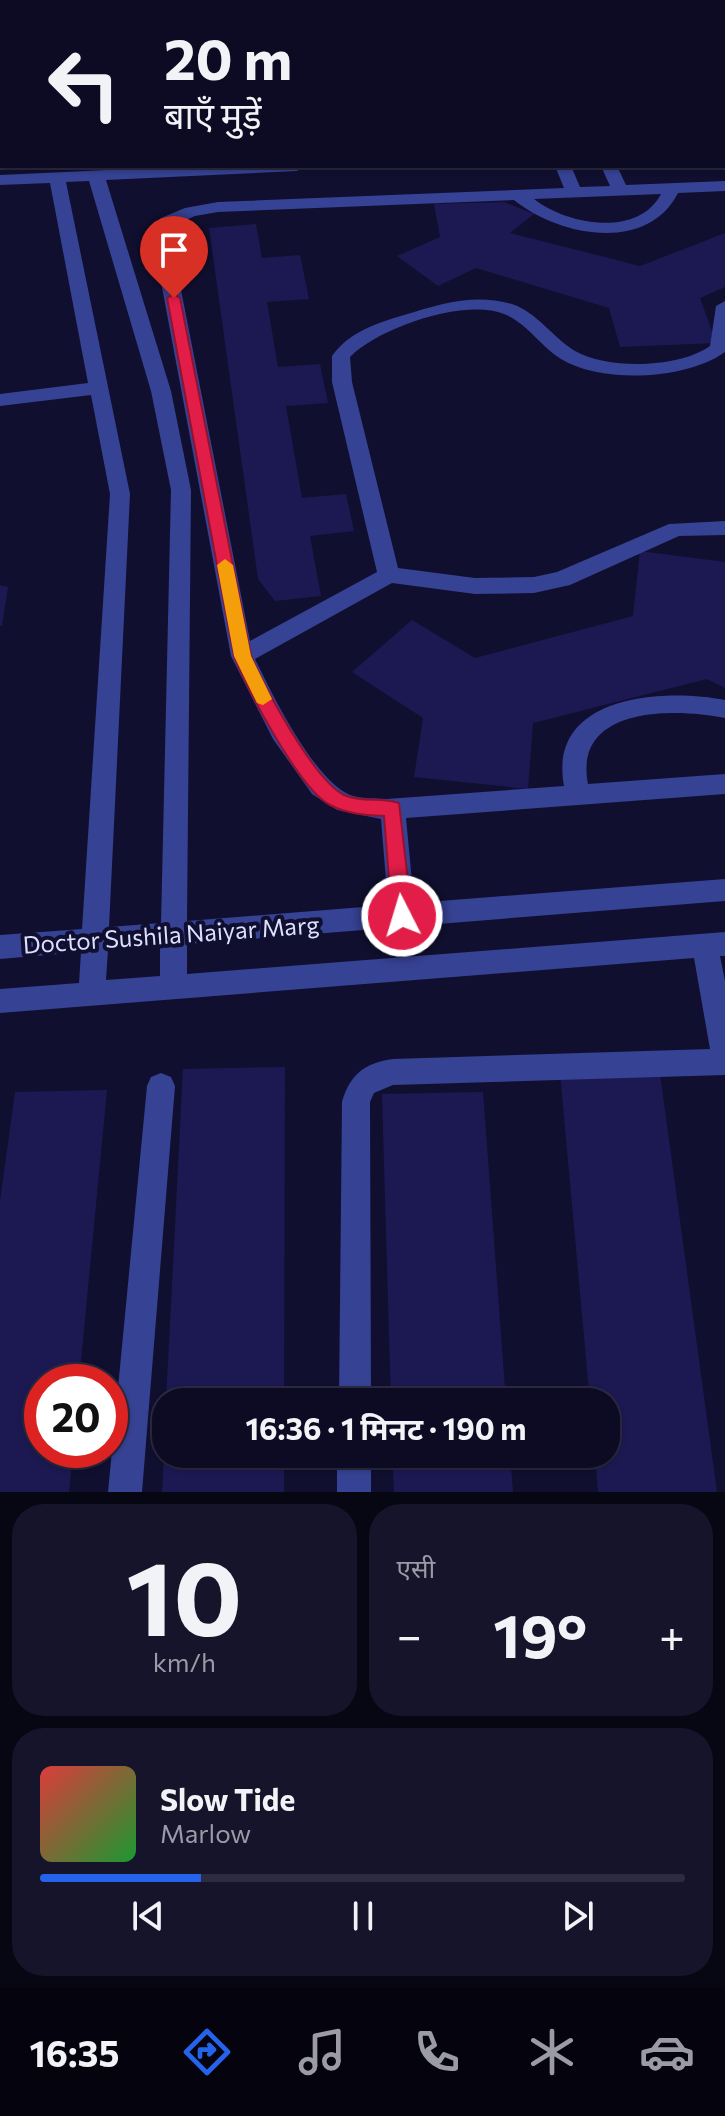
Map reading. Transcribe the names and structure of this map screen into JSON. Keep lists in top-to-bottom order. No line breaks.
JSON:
{"streets":{"street":["Doctor Sushila Naiyar Marg"]},"page":{"turn":["20 m","बाएँ मुड़ें"],"limit":"20","trip":"16:36 · 1 मिनट · 190 m","tile":[["10","km/h"],"एसी"],"heat":["−","19°","+"],"song":["Slow Tide","Marlow"],"tabs":"16:35"}}
